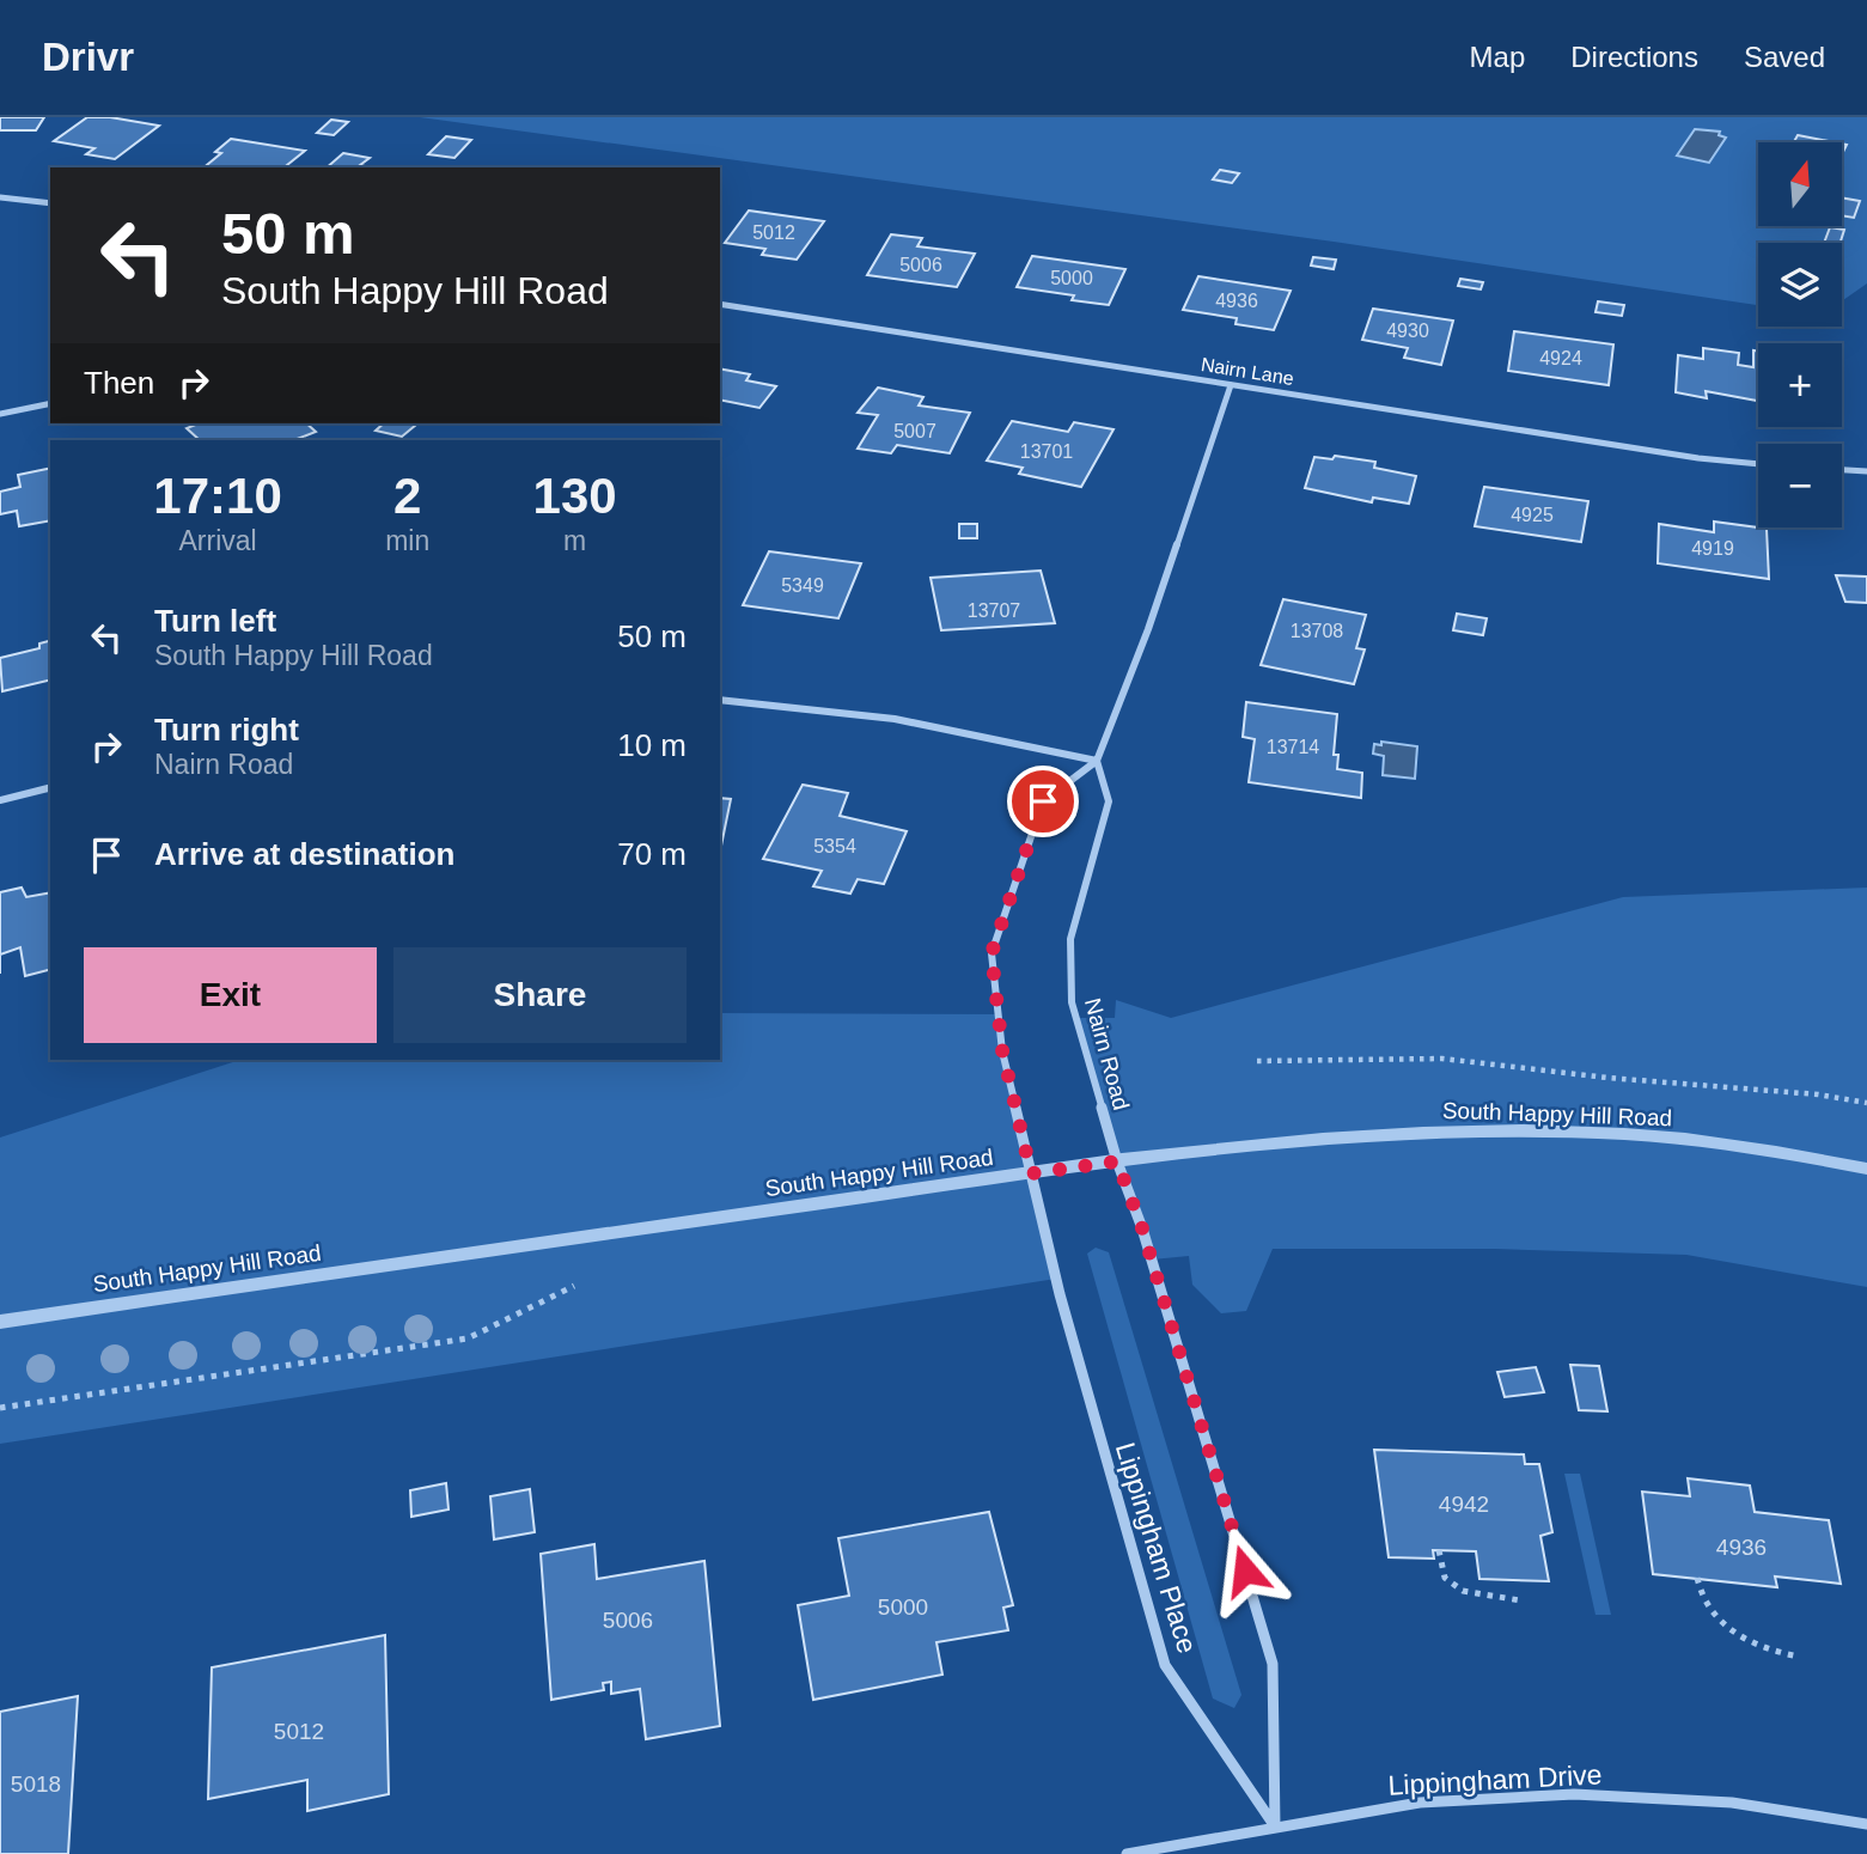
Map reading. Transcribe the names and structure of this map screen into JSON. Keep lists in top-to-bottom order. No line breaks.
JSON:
{"streets":{"street":["Nairn Lane","Nairn Road","South Happy Hill Road","Lippingham Place","Lippingham Drive"]},"crossings":[["Nairn Road","South Happy Hill Road"],["South Happy Hill Road","Lippingham Place"],["Lippingham Place","Lippingham Drive"]],"house_numbers":["5012","5006","5000","4936","4930","4924","5007","13701","4925","4919","5349","13707","13708","13714","5354","4942","4936","5000","5006","5012","5018"],"north":"top","page":{"header":"Drivr","nav":["Map","Directions","Saved"],"map_buttons":["+","−"],"turn":["50 m","South Happy Hill Road"],"then":"Then","eta":["17:10","Arrival","2","min","130","m"],"list":[{"name":"Turn left","note":"South Happy Hill Road","value":"50 m"},{"name":"Turn right","note":"Nairn Road","value":"10 m"},{"name":"Arrive at destination","value":"70 m"}],"buttons":["Exit","Share"]}}
